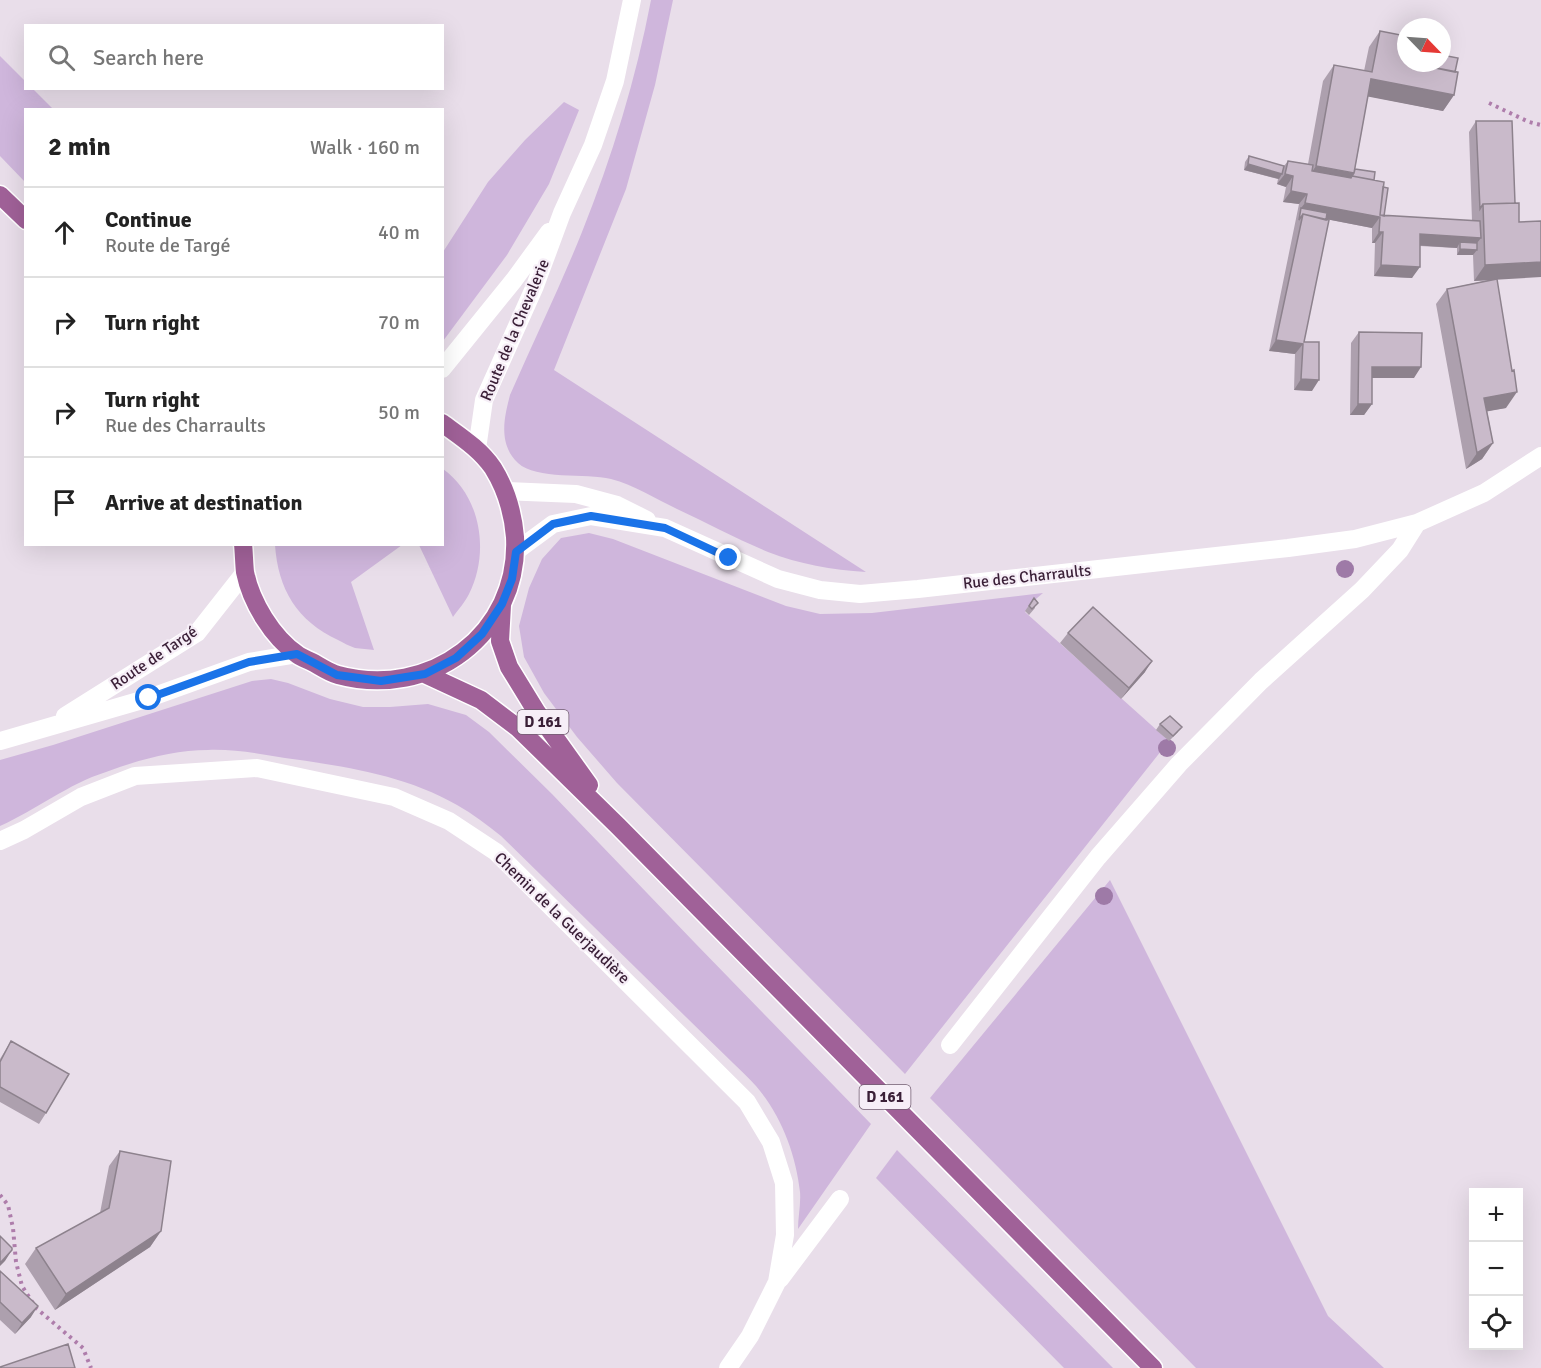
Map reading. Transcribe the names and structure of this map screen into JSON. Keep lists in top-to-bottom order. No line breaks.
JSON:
{"streets":{"main road":["D 161"],"street":["Route de la Chevalerie","Rue des Charraults","Route de Targé","Chemin de la Guerjaudière"]},"north":"bottom right","page":{"search":"Search here","heading":["2 min","Walk · 160 m"],"list":[["Continue","Route de Targé","40 m"],["Turn right","70 m"],["Turn right","Rue des Charraults","50 m"],"Arrive at destination"],"map_buttons":["+","−"]}}
